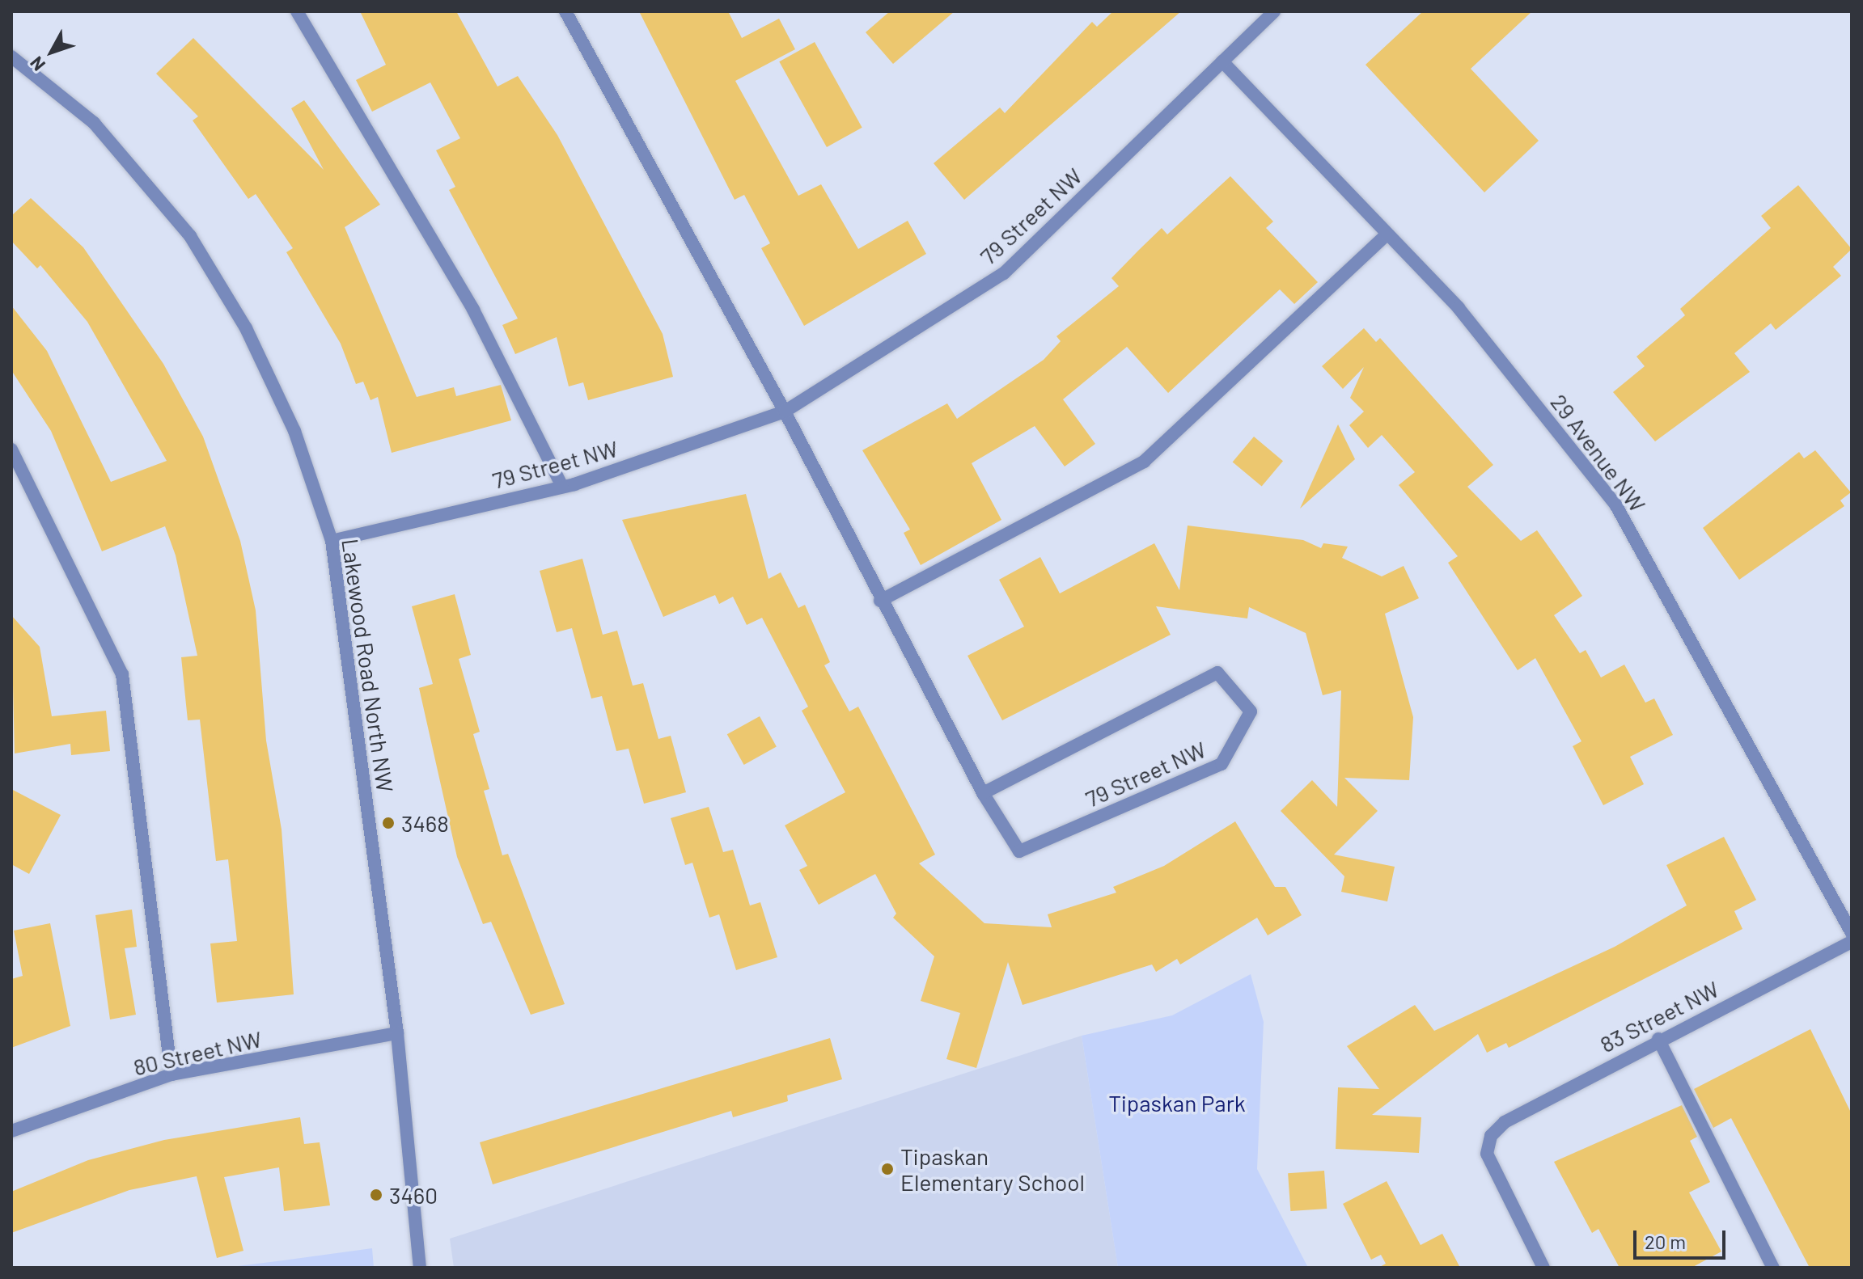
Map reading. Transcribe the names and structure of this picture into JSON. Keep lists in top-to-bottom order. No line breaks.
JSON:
{"streets":{"street":["79 Street NW","29 Avenue NW","Lakewood Road North NW","83 Street NW","80 Street NW"]},"crossings":[["79 Street NW","29 Avenue NW"],["79 Street NW","Lakewood Road North NW"],["Lakewood Road North NW","80 Street NW"]],"parks":["Tipaskan Park"],"places":["3468","Tipaskan Elementary School","3460"],"scale_bar":"20 m","north":"bottom left"}
